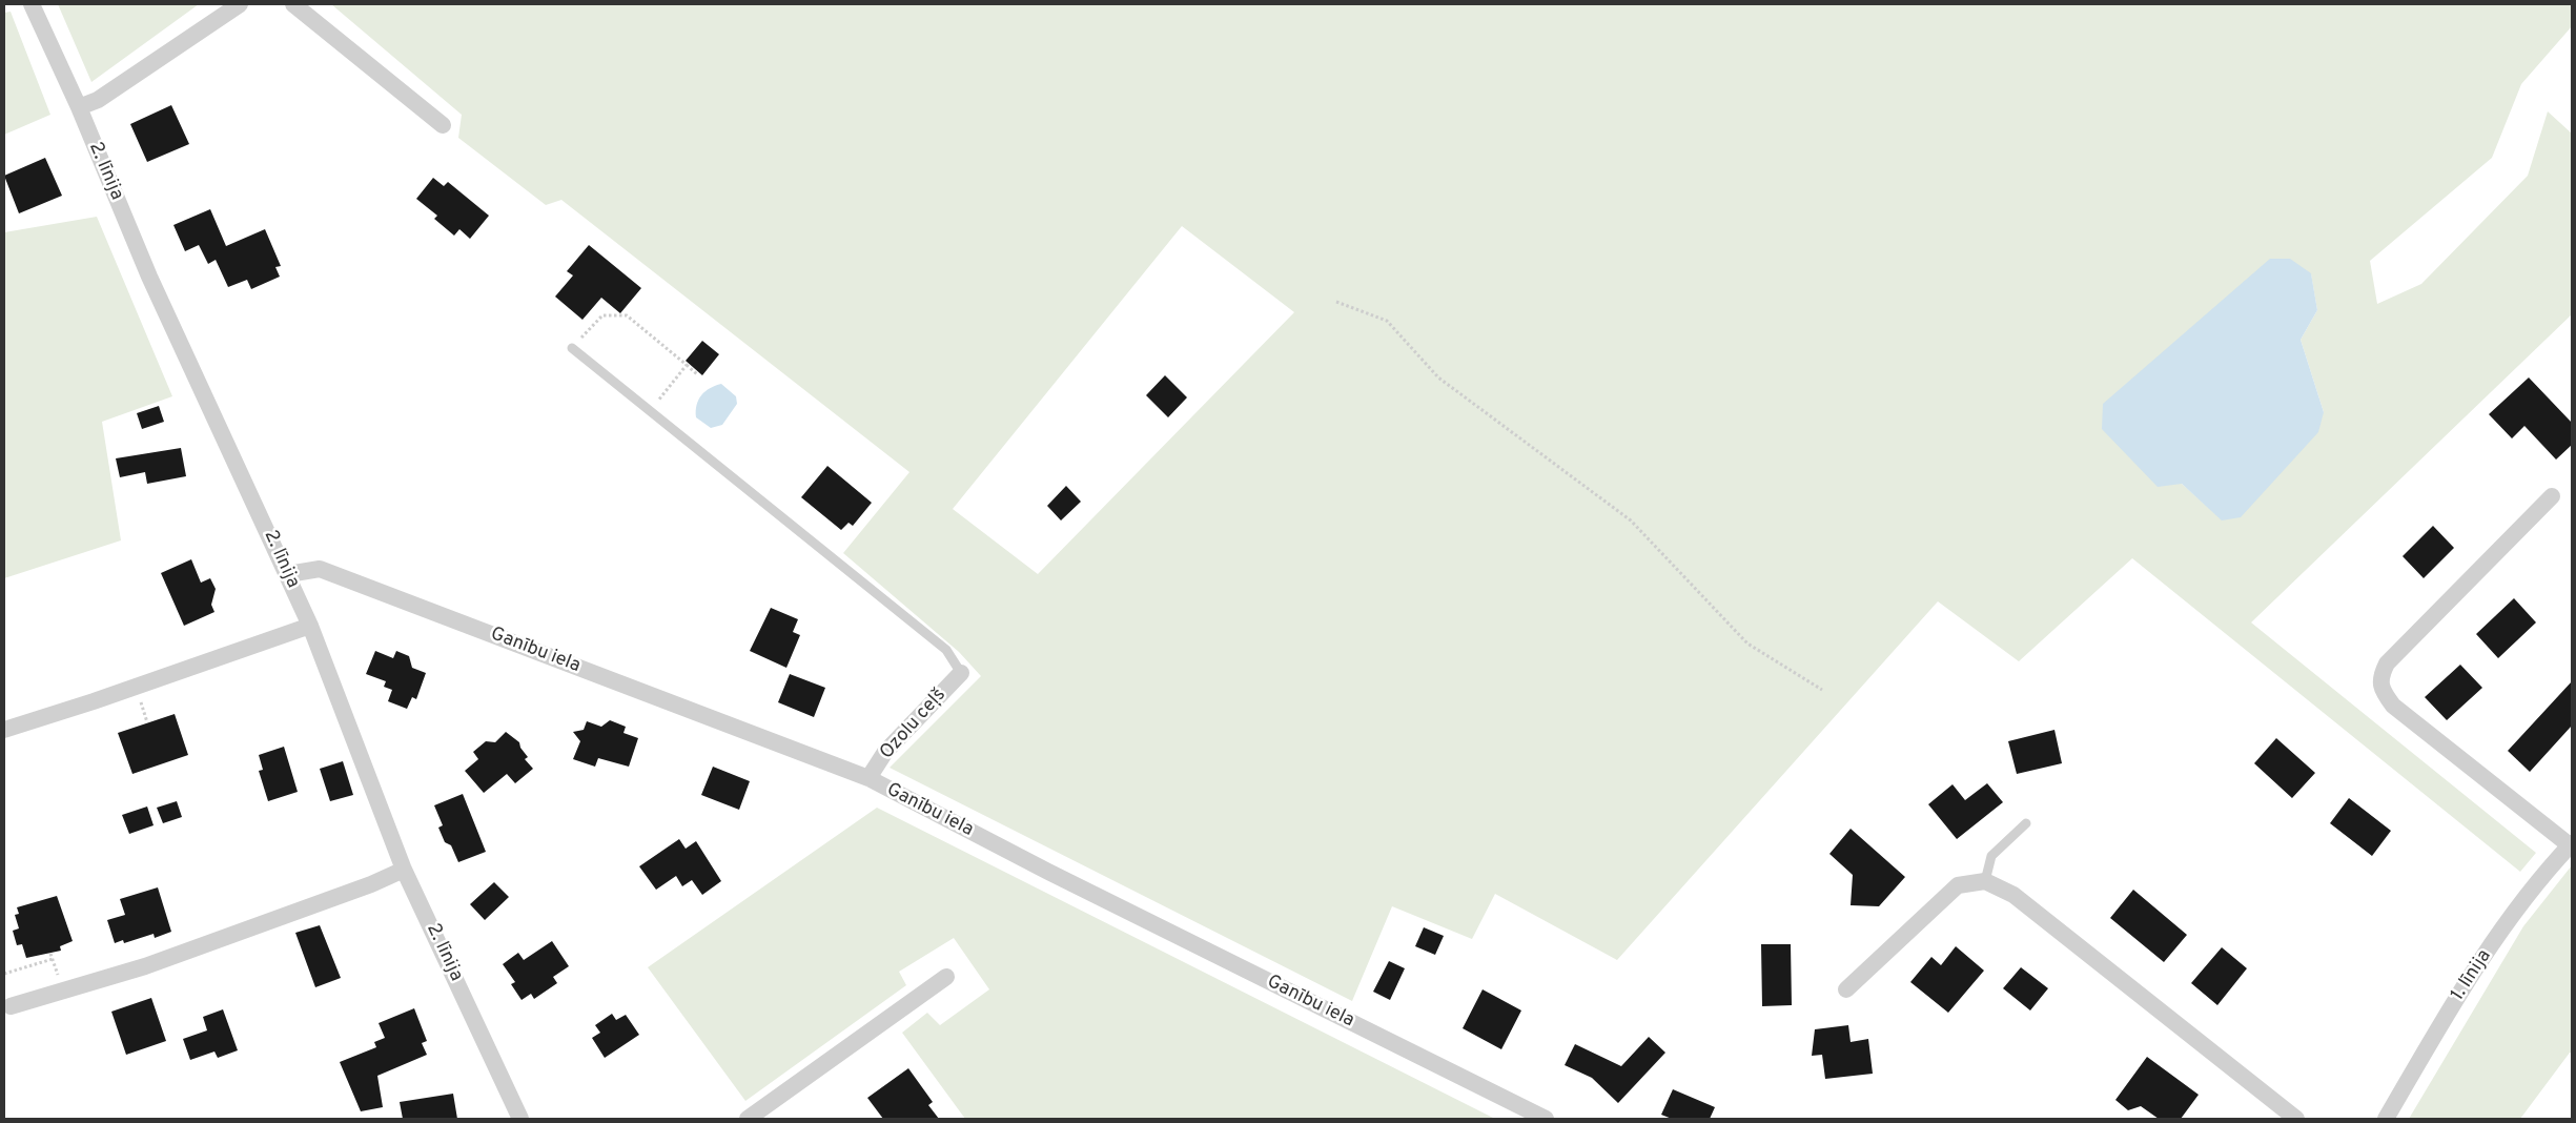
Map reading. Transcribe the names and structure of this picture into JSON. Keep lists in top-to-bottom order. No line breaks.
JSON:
{"streets":{"street":["2. līnija","Ganību iela","Ozolu ceļš","1. līnija"]},"crossings":[["2. līnija","Ganību iela"],["Ganību iela","Ozolu ceļš"]]}
